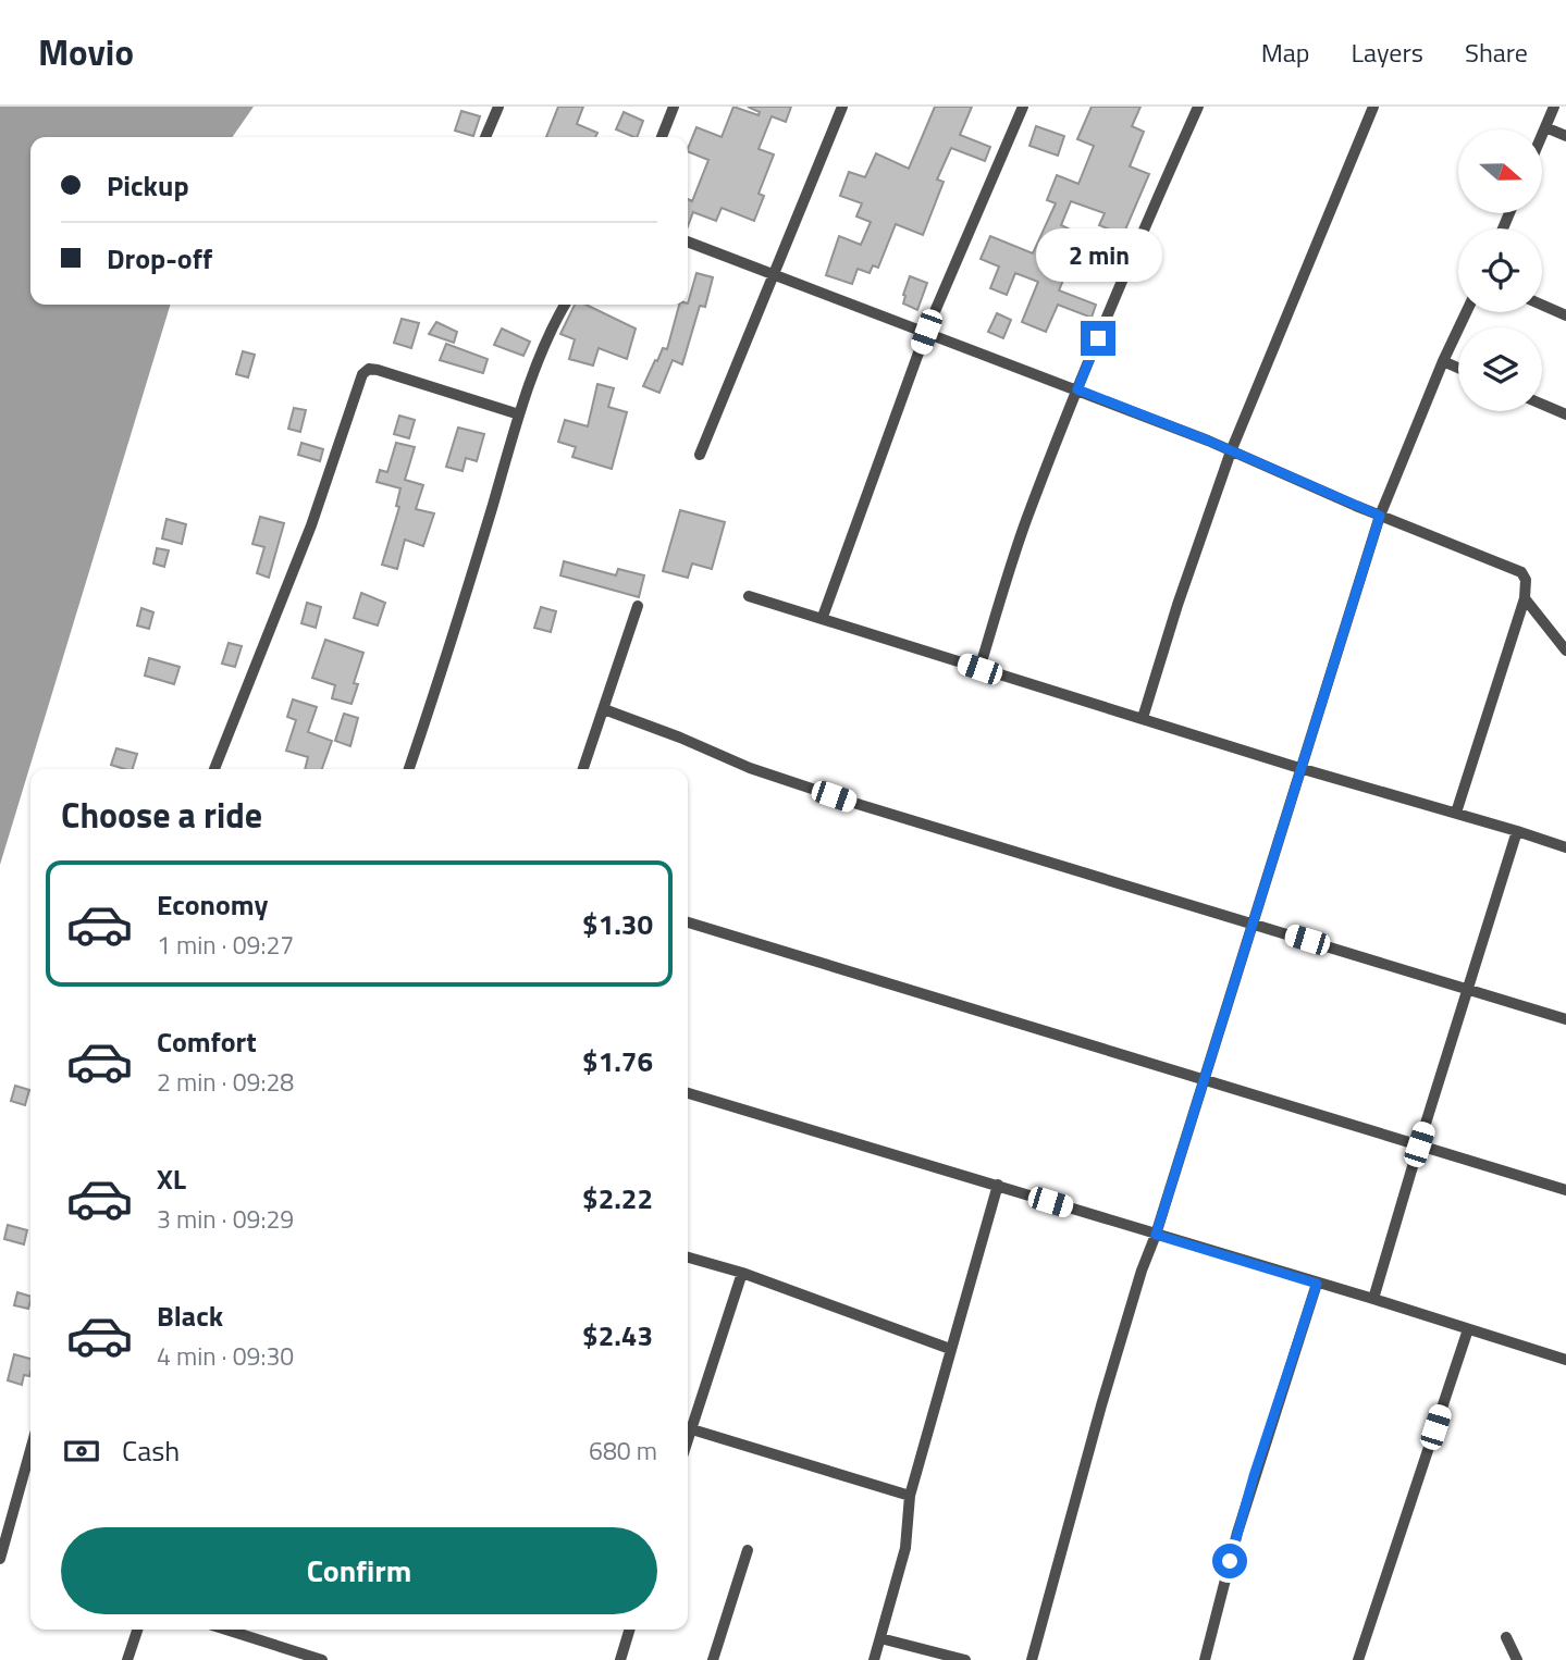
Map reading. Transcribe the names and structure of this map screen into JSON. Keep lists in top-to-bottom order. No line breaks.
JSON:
{"north":"right","page":{"header":"Movio","nav":["Map","Layers","Share"],"banner":["Pickup","Drop-off"],"bubble":"2 min","heading":"Choose a ride","list":[{"name":"Economy","note":"1 min · 09:27","value":"$1.30"},{"name":"Comfort","note":"2 min · 09:28","value":"$1.76"},{"name":"XL","note":"3 min · 09:29","value":"$2.22"},{"name":"Black","note":"4 min · 09:30","value":"$2.43"}],"pay":["Cash","680 m"],"buttons":"Confirm"}}
